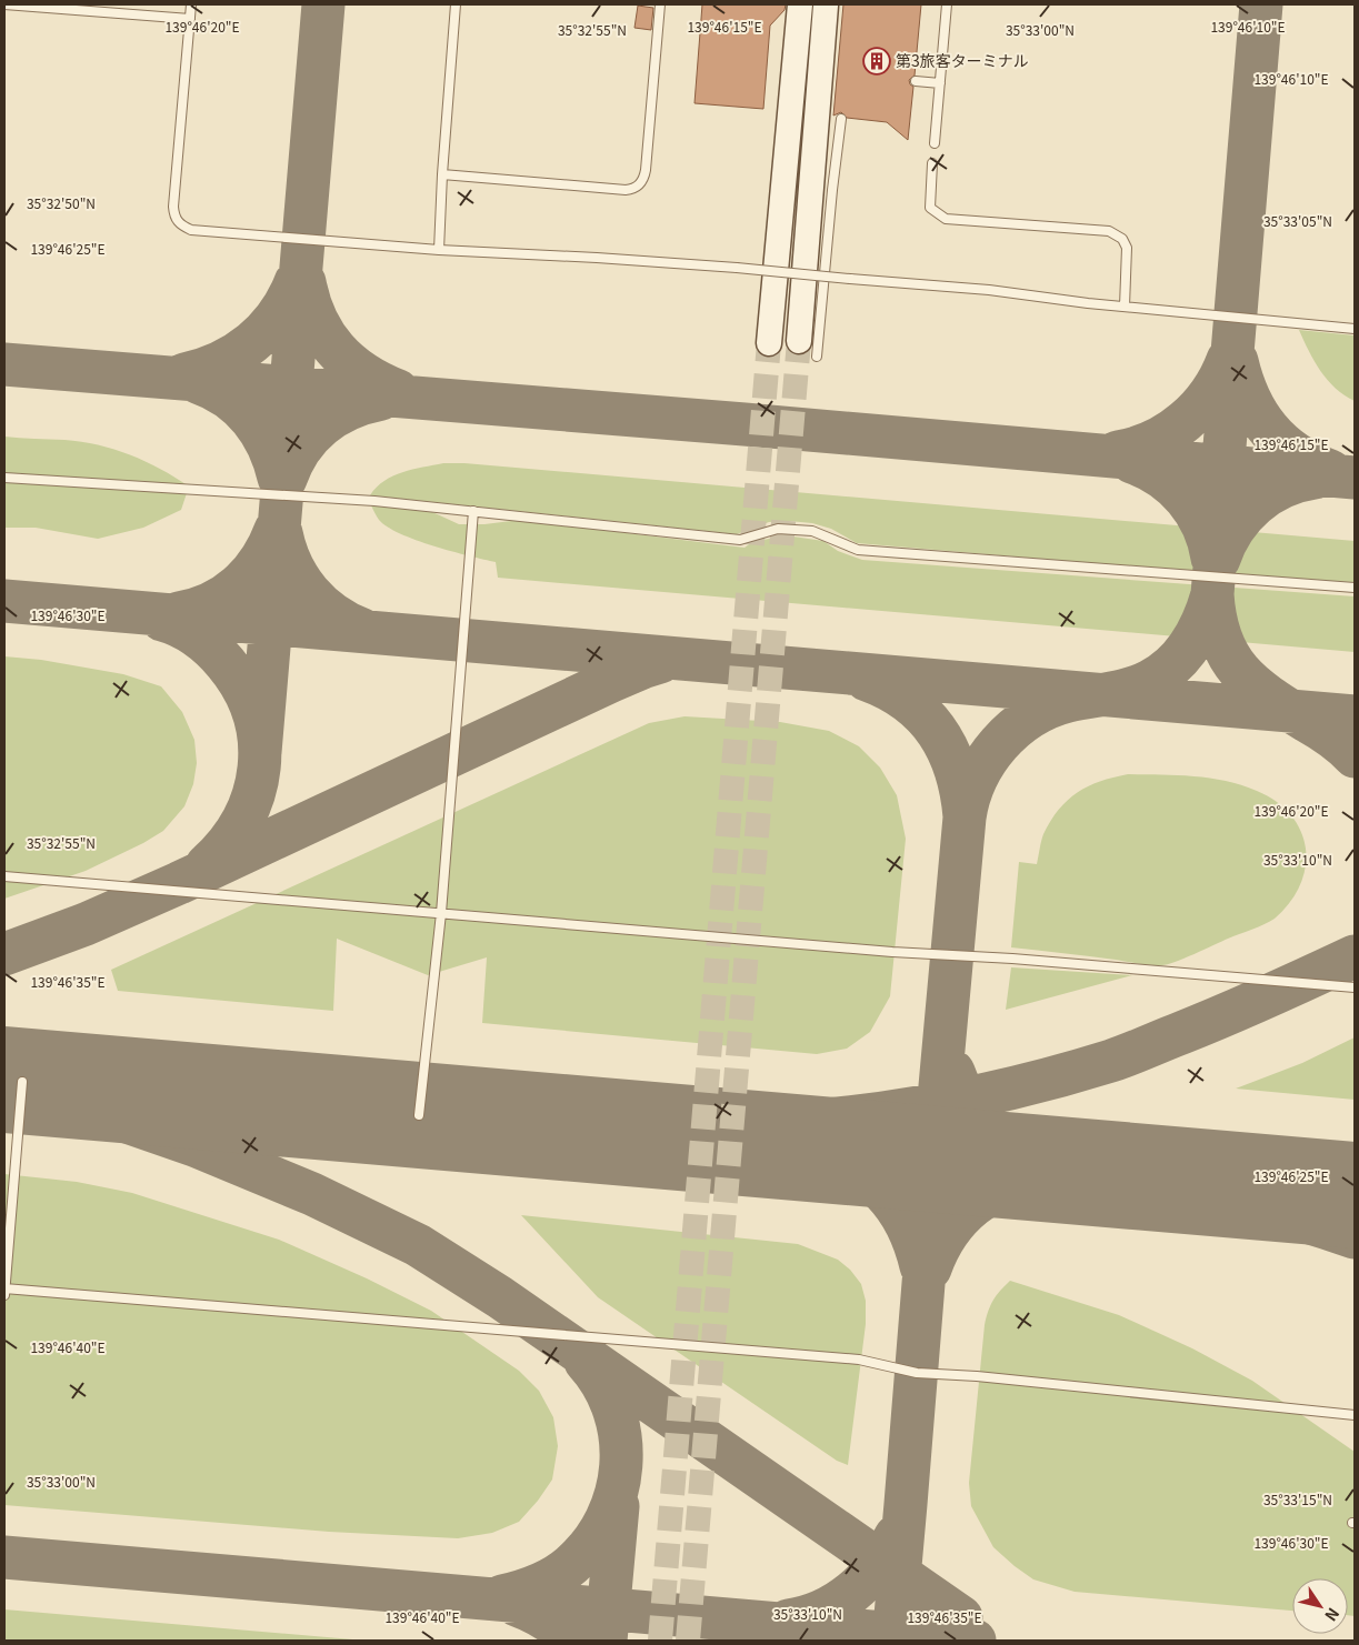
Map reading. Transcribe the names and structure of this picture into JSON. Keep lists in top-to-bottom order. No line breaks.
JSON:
{"places":{"building":["第3旅客ターミナル"]},"north":"bottom right","coordinates":["139°46'20\"E","139°46'15\"E","139°46'10\"E","35°32'55\"N","35°33'00\"N","35°32'50\"N","35°33'05\"N","139°46'25\"E","139°46'30\"E","35°33'10\"N","139°46'35\"E","139°46'40\"E","35°33'15\"N"]}
